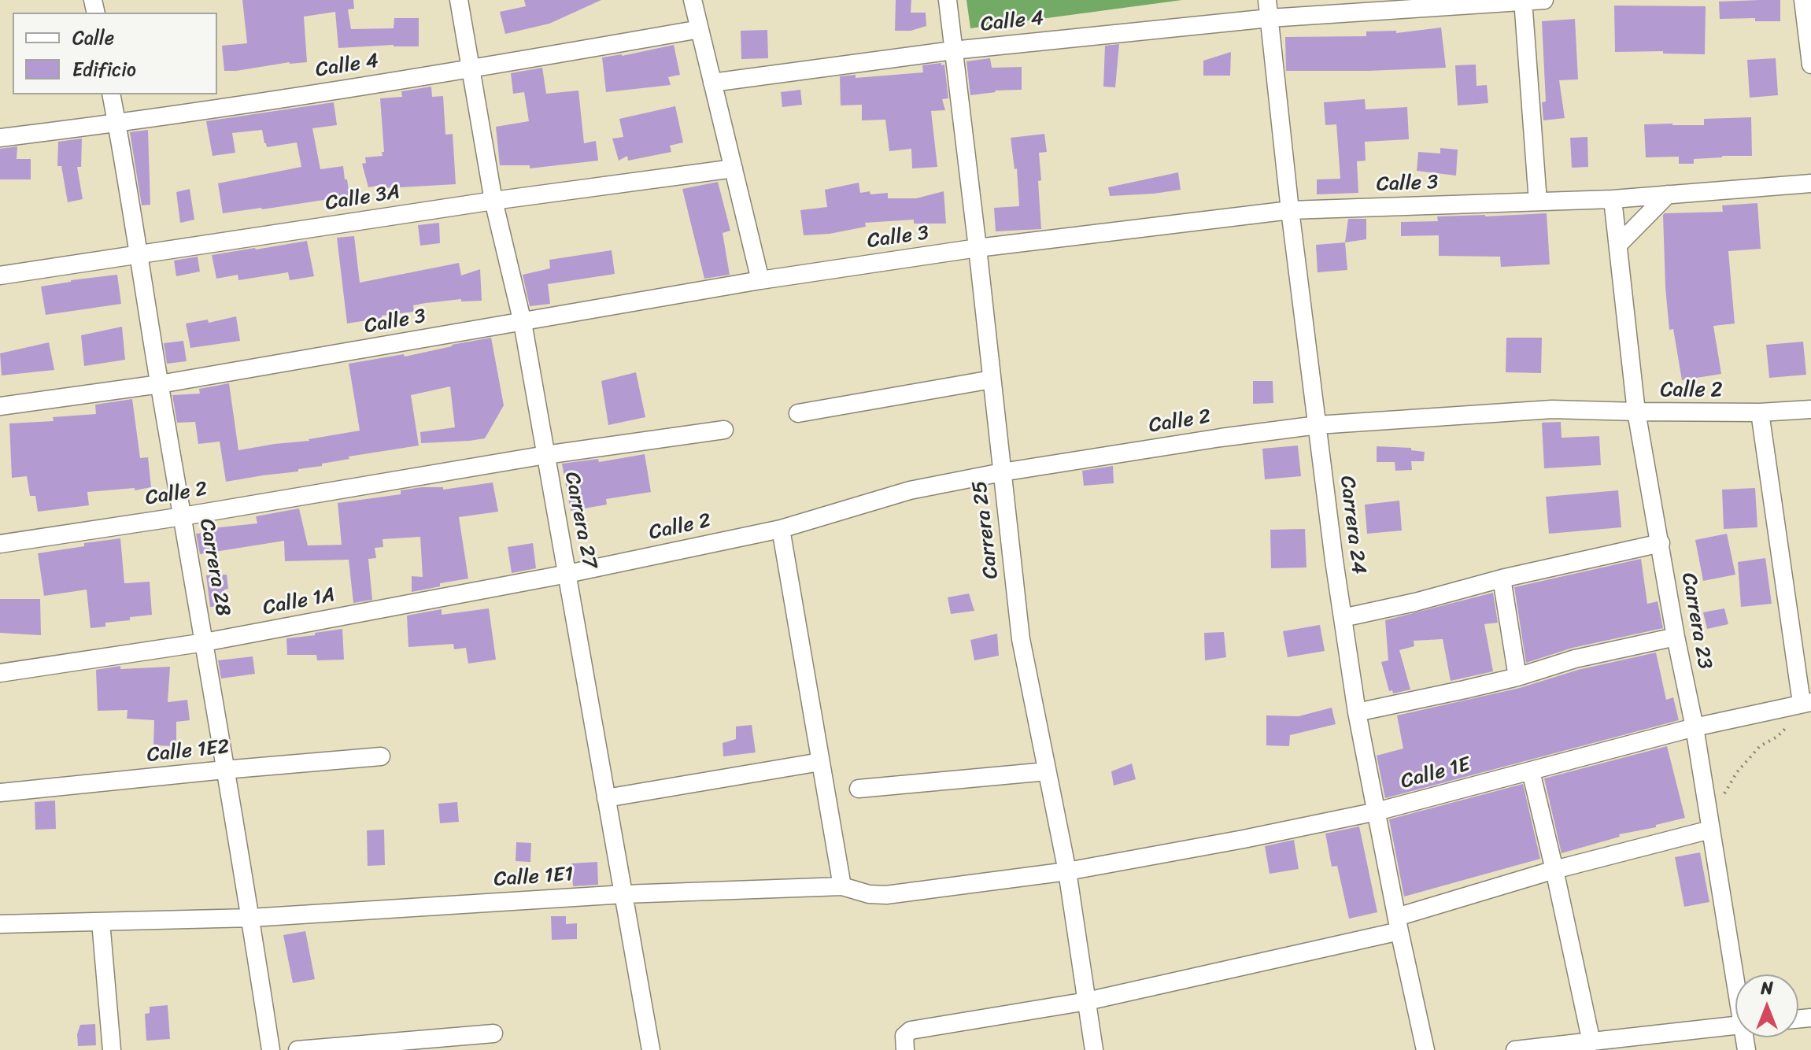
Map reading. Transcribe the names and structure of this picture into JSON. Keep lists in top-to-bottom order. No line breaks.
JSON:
{"streets":{"street":["Calle 4","Calle 3","Calle 3A","Calle 2","Carrera 27","Carrera 24","Carrera 25","Carrera 28","Calle 1A","Carrera 23","Calle 1E2","Calle 1E","Calle 1E1"]},"crossings":[["Calle 4","Carrera 27"],["Calle 4","Carrera 24"],["Calle 4","Carrera 25"],["Calle 4","Carrera 28"],["Calle 3","Carrera 27"],["Calle 3","Carrera 24"],["Calle 3","Carrera 25"],["Calle 3","Carrera 28"],["Calle 3","Carrera 23"],["Calle 3A","Carrera 27"],["Calle 3A","Carrera 28"],["Calle 2","Carrera 27"],["Calle 2","Carrera 24"],["Calle 2","Carrera 25"],["Calle 2","Carrera 28"],["Calle 2","Calle 1A"],["Calle 2","Carrera 23"],["Carrera 27","Calle 1A"],["Carrera 27","Calle 1E1"],["Carrera 24","Calle 1E"],["Carrera 25","Calle 1E"],["Carrera 25","Calle 1E1"],["Carrera 28","Calle 1A"],["Carrera 28","Calle 1E2"],["Carrera 28","Calle 1E1"],["Carrera 23","Calle 1E"],["Calle 1E","Calle 1E1"]],"legend":["Calle","Edificio"],"north":"top"}
